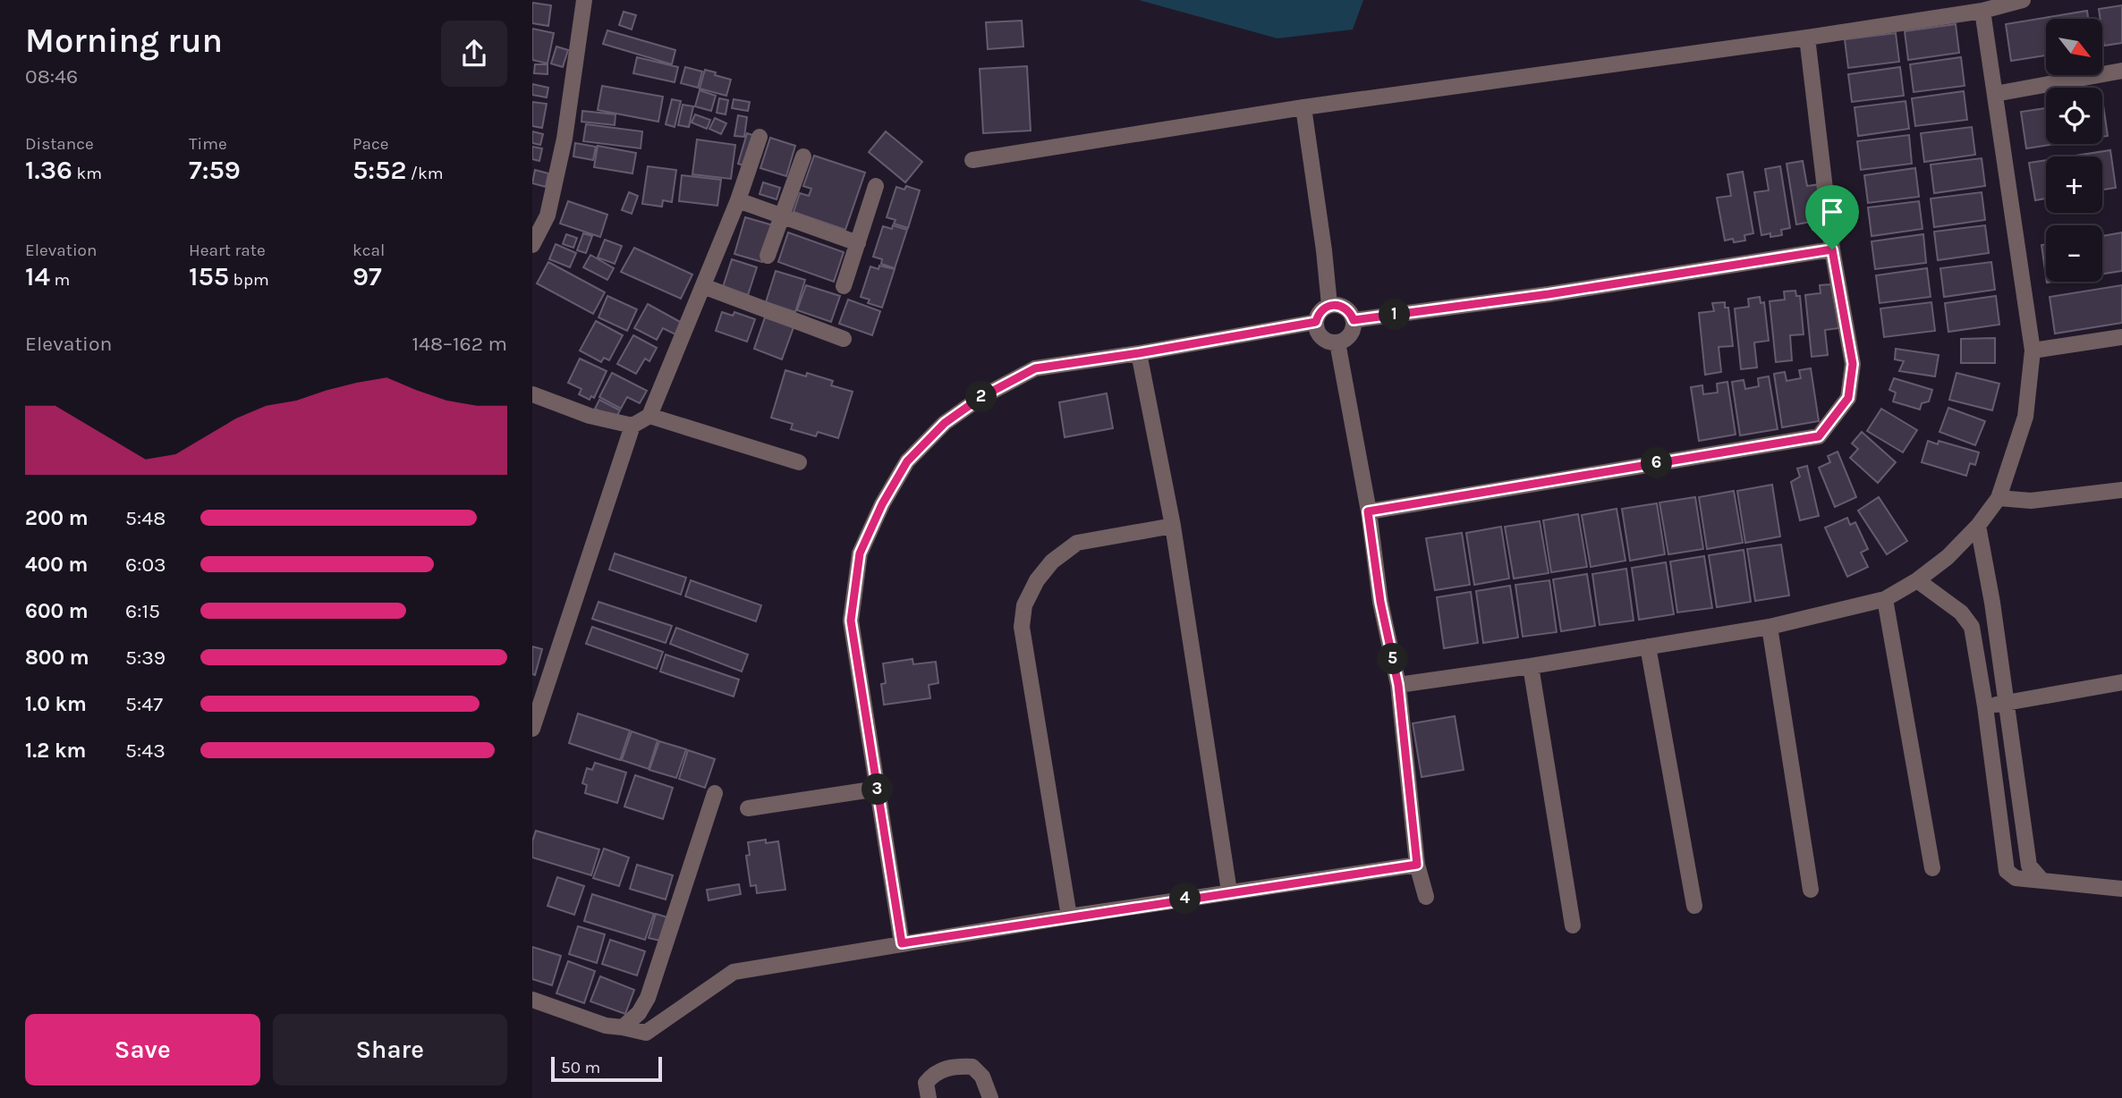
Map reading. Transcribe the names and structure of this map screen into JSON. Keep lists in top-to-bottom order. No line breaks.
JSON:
{"scale_bar":"50 m","north":"bottom right","page":{"heading":["Morning run","08:46"],"map_buttons":["+","−"],"stats":[["Distance","1.36 km"],["Time","7:59"],["Pace","5:52 /km"],["Elevation","14 m"],["Heart rate","155 bpm"],["kcal","97"]],"pins":["1","2","6","5","3","4"],"chart":["Elevation","148–162 m"],"list":[{"name":"200 m","note":"5:48"},{"name":"400 m","note":"6:03"},{"name":"600 m","note":"6:15"},{"name":"800 m","note":"5:39"},{"name":"1.0 km","note":"5:47"},{"name":"1.2 km","note":"5:43"}],"buttons":["Save","Share"],"scale":"50 m"}}
